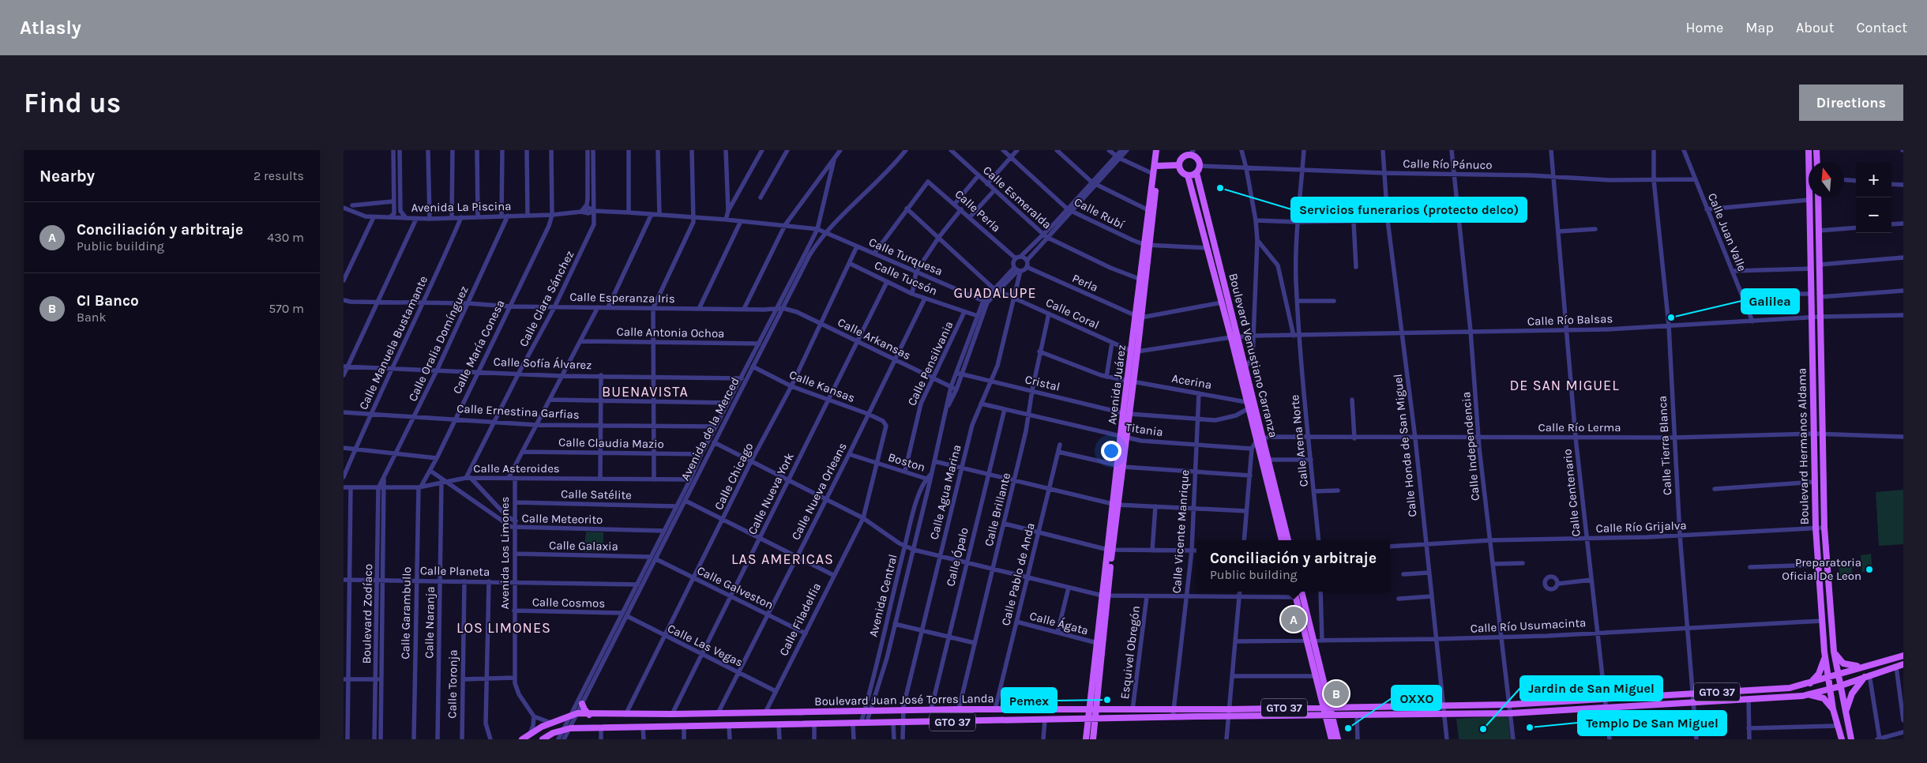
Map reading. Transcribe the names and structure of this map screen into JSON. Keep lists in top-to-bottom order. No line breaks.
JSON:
{"streets":{"main road":["Boulevard Venustiano Carranza","Avenida Juárez","Boulevard Hermanos Aldama","GTO 37","Boulevard Juan José Torres Landa"],"street":["Calle Río Pánuco","Calle Esmeralda","Avenida La Piscina","Calle Perla","Calle Rubí","Calle Juan Valle","Calle Turquesa","Calle Tucsón","Perla","Calle Esperanza Iris","Calle Clara Sánchez","Calle Coral","Calle Río Balsas","Calle Antonia Ochoa","Calle Arkansas","Calle Manuela Bustamante","Calle Oralia Domínguez","Calle María Conesa","Calle Sofía Álvarez","Calle Pensilvania","Acerina","Cristal","Calle Kansas","Calle Ernestina Garfias","Calle Río Lerma","Avenida de la Merced","Titania","Calle Arena Norte","Calle Claudia Mazio","Calle Honda de San Miguel","Calle Tierra Blanca","Calle Independencia","Boston","Calle Asteroides","Calle Chicago","Calle Nueva Orleans","Calle Agua Marina","Calle Centenario","Calle Nueva York","Calle Satélite","Calle Brillante","Calle Meteorito","Calle Río Grijalva","Calle Vicente Manrique","Calle Galaxia","Avenida Los Limones","Calle Ópalo","Calle Planeta","Calle Pablo de Anda","Calle Galveston","Avenida Central","Calle Cosmos","Calle Garambullo","Boulevard Zodíaco","Calle Filadelfia","Calle Naranja","Calle Ágata","Calle Río Usumacinta","Calle Las Vegas","Esquivel Obregón","Calle Toronja"]},"crossings":[["Calle Río Pánuco","Calle Juan Valle"],["Calle Río Pánuco","Boulevard Venustiano Carranza"],["Calle Río Pánuco","Calle Arena Norte"],["Calle Río Pánuco","Calle Honda de San Miguel"],["Calle Río Pánuco","Calle Tierra Blanca"],["Calle Río Pánuco","Calle Independencia"],["Calle Río Pánuco","Calle Centenario"],["Calle Esmeralda","Avenida Juárez"],["Avenida La Piscina","Calle Turquesa"],["Avenida La Piscina","Calle Clara Sánchez"],["Avenida La Piscina","Calle Manuela Bustamante"],["Avenida La Piscina","Calle Oralia Domínguez"],["Avenida La Piscina","Calle María Conesa"],["Avenida La Piscina","Avenida de la Merced"],["Calle Perla","Perla"],["Calle Perla","Calle Coral"],["Calle Perla","Calle Agua Marina"],["Calle Perla","Avenida Central"],["Calle Rubí","Boulevard Venustiano Carranza"],["Calle Rubí","Avenida Juárez"],["Calle Juan Valle","Calle Río Balsas"],["Calle Turquesa","Avenida de la Merced"],["Calle Turquesa","Calle Chicago"],["Calle Turquesa","Avenida Central"],["Calle Tucsón","Calle Pensilvania"],["Calle Tucsón","Calle Chicago"],["Calle Tucsón","Calle Nueva Orleans"],["Calle Tucsón","Calle Nueva York"],["Calle Tucsón","Avenida Central"],["Perla","Avenida Juárez"],["Perla","Calle Agua Marina"],["Perla","Avenida Central"],["Calle Esperanza Iris","Calle Clara Sánchez"],["Calle Esperanza Iris","Calle Arkansas"],["Calle Esperanza Iris","Calle Manuela Bustamante"],["Calle Esperanza Iris","Calle Oralia Domínguez"],["Calle Esperanza Iris","Calle María Conesa"],["Calle Esperanza Iris","Avenida de la Merced"],["Calle Clara Sánchez","Calle Sofía Álvarez"],["Calle Clara Sánchez","Calle Ernestina Garfias"],["Calle Clara Sánchez","Calle Asteroides"],["Calle Clara Sánchez","Calle Meteorito"],["Calle Coral","Avenida Juárez"],["Calle Coral","Calle Agua Marina"],["Calle Coral","Calle Brillante"],["Calle Coral","Avenida Central"],["Calle Río Balsas","Boulevard Venustiano Carranza"],["Calle Río Balsas","Calle Arena Norte"],["Calle Río Balsas","Calle Honda de San Miguel"],["Calle Río Balsas","Calle Tierra Blanca"],["Calle Río Balsas","Calle Independencia"],["Calle Río Balsas","Boulevard Hermanos Aldama"],["Calle Río Balsas","Calle Centenario"],["Calle Antonia Ochoa","Avenida de la Merced"],["Calle Arkansas","Calle Pensilvania"],["Calle Arkansas","Avenida de la Merced"],["Calle Arkansas","Calle Chicago"],["Calle Arkansas","Calle Nueva Orleans"],["Calle Arkansas","Calle Nueva York"],["Calle Arkansas","Avenida Central"],["Calle Manuela Bustamante","Calle Sofía Álvarez"],["Calle Manuela Bustamante","Calle Ernestina Garfias"],["Calle Oralia Domínguez","Calle Sofía Álvarez"],["Calle Oralia Domínguez","Calle Ernestina Garfias"],["Calle Oralia Domínguez","Calle Asteroides"],["Calle Oralia Domínguez","Boulevard Zodíaco"],["Calle María Conesa","Calle Sofía Álvarez"],["Calle María Conesa","Calle Ernestina Garfias"],["Calle María Conesa","Calle Asteroides"],["Calle María Conesa","Calle Meteorito"],["Calle María Conesa","Calle Garambullo"],["Boulevard Venustiano Carranza","Acerina"],["Boulevard Venustiano Carranza","Cristal"],["Boulevard Venustiano Carranza","Calle Río Lerma"],["Calle Sofía Álvarez","Avenida de la Merced"],["Calle Pensilvania","Boston"],["Acerina","Avenida Juárez"],["Acerina","Calle Brillante"],["Acerina","Calle Vicente Manrique"],["Cristal","Avenida Juárez"],["Cristal","Calle Agua Marina"],["Cristal","Calle Brillante"],["Cristal","Calle Vicente Manrique"],["Cristal","Avenida Central"],["Avenida Juárez","Titania"],["Avenida Juárez","Calle Ágata"],["Avenida Juárez","Boulevard Juan José Torres Landa"],["Calle Kansas","Avenida de la Merced"],["Calle Kansas","Calle Chicago"],["Calle Kansas","Calle Nueva Orleans"],["Calle Kansas","Calle Nueva York"],["Calle Kansas","Calle Filadelfia"],["Calle Ernestina Garfias","Avenida de la Merced"],["Calle Río Lerma","Calle Arena Norte"],["Calle Río Lerma","Calle Honda de San Miguel"],["Calle Río Lerma","Calle Tierra Blanca"],["Calle Río Lerma","Calle Independencia"],["Calle Río Lerma","Boulevard Hermanos Aldama"],["Calle Río Lerma","Calle Centenario"],["Avenida de la Merced","Calle Claudia Mazio"],["Avenida de la Merced","Calle Asteroides"],["Avenida de la Merced","Calle Satélite"],["Avenida de la Merced","Calle Meteorito"],["Avenida de la Merced","Calle Galaxia"],["Avenida de la Merced","Calle Planeta"],["Avenida de la Merced","Calle Galveston"],["Avenida de la Merced","Calle Cosmos"],["Avenida de la Merced","Calle Las Vegas"],["Avenida de la Merced","Boulevard Juan José Torres Landa"],["Titania","Calle Agua Marina"],["Titania","Calle Brillante"],["Titania","Calle Vicente Manrique"],["Titania","Calle Ópalo"],["Calle Honda de San Miguel","Calle Río Grijalva"],["Calle Honda de San Miguel","Calle Río Usumacinta"],["Calle Honda de San Miguel","Boulevard Juan José Torres Landa"],["Calle Tierra Blanca","Calle Río Grijalva"],["Calle Tierra Blanca","Calle Río Usumacinta"],["Calle Tierra Blanca","Boulevard Juan José Torres Landa"],["Calle Independencia","Calle Río Grijalva"],["Calle Independencia","Calle Río Usumacinta"],["Calle Independencia","Boulevard Juan José Torres Landa"],["Boulevard Hermanos Aldama","Calle Río Grijalva"],["Boulevard Hermanos Aldama","Calle Río Usumacinta"],["Boulevard Hermanos Aldama","Boulevard Juan José Torres Landa"],["Boston","Calle Nueva Orleans"],["Boston","Avenida Central"],["Boston","Calle Filadelfia"],["Calle Asteroides","Calle Meteorito"],["Calle Asteroides","Avenida Los Limones"],["Calle Asteroides","Calle Garambullo"],["Calle Asteroides","Boulevard Zodíaco"],["Calle Asteroides","Calle Naranja"],["Calle Chicago","Calle Galveston"],["Calle Chicago","Calle Las Vegas"],["Calle Chicago","Boulevard Juan José Torres Landa"],["Calle Nueva Orleans","Calle Galveston"],["Calle Nueva Orleans","Calle Las Vegas"],["Calle Nueva Orleans","Boulevard Juan José Torres Landa"],["Calle Agua Marina","Avenida Central"],["Calle Agua Marina","Boulevard Juan José Torres Landa"],["Calle Centenario","Calle Río Grijalva"],["Calle Centenario","Calle Río Usumacinta"],["Calle Centenario","Boulevard Juan José Torres Landa"],["Calle Nueva York","Calle Galveston"],["Calle Nueva York","Calle Las Vegas"],["Calle Nueva York","Boulevard Juan José Torres Landa"],["Calle Satélite","Avenida Los Limones"],["Calle Brillante","Boulevard Juan José Torres Landa"],["Calle Meteorito","Avenida Los Limones"],["Calle Meteorito","Calle Naranja"],["Calle Vicente Manrique","Boulevard Juan José Torres Landa"],["Calle Galaxia","Avenida Los Limones"],["Avenida Los Limones","Calle Planeta"],["Avenida Los Limones","Calle Cosmos"],["Calle Ópalo","Boulevard Juan José Torres Landa"],["Calle Planeta","Calle Garambullo"],["Calle Planeta","Boulevard Zodíaco"],["Calle Planeta","Calle Naranja"],["Calle Planeta","Calle Toronja"],["Calle Pablo de Anda","Calle Ágata"],["Calle Pablo de Anda","Boulevard Juan José Torres Landa"],["Calle Galveston","Calle Filadelfia"],["Avenida Central","Boulevard Juan José Torres Landa"],["Calle Cosmos","Calle Las Vegas"],["Calle Filadelfia","Calle Las Vegas"],["Calle Filadelfia","Boulevard Juan José Torres Landa"],["Esquivel Obregón","Boulevard Juan José Torres Landa"]],"districts":["GUADALUPE","DE SAN MIGUEL","BUENAVISTA","LAS AMERICAS","LOS LIMONES"],"places":["Servicios funerarios (protecto delco)","Galilea","Preparatoria Oficial De Leon","Pemex","Templo De San Miguel","OXXO","Jardin de San Miguel"],"north":"top","page":{"header":"Atlasly","nav":["Home","Map","About","Contact"],"buttons":"Directions","title":"Find us","heading":["Nearby","2 results"],"map_buttons":["+","−"],"list":[{"mark":"A","name":"Conciliación y arbitraje","note":"Public building","value":"430 m"},{"mark":"B","name":"CI Banco","note":"Bank","value":"570 m"}],"popup":["Conciliación y arbitraje","Public building"],"pins":["A","B"]}}
